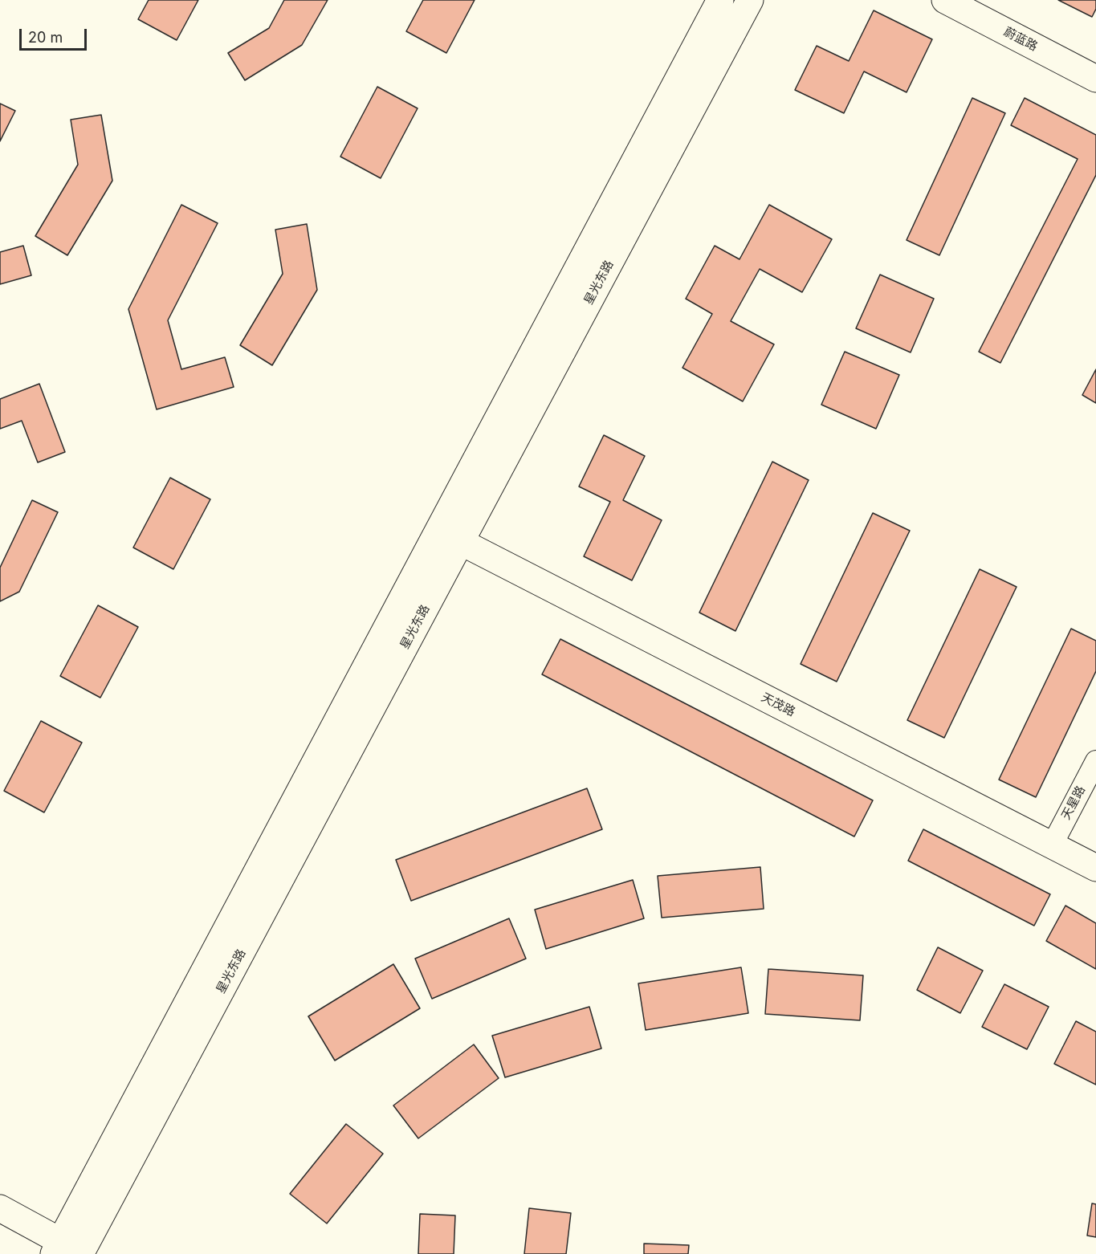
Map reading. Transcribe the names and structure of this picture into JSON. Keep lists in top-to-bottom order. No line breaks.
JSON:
{"streets":{"main road":["蔚蓝路","星光东路","天茂路"],"street":["天星路"]},"crossings":[["星光东路","天茂路"],["天茂路","天星路"]],"scale_bar":"20 m"}
